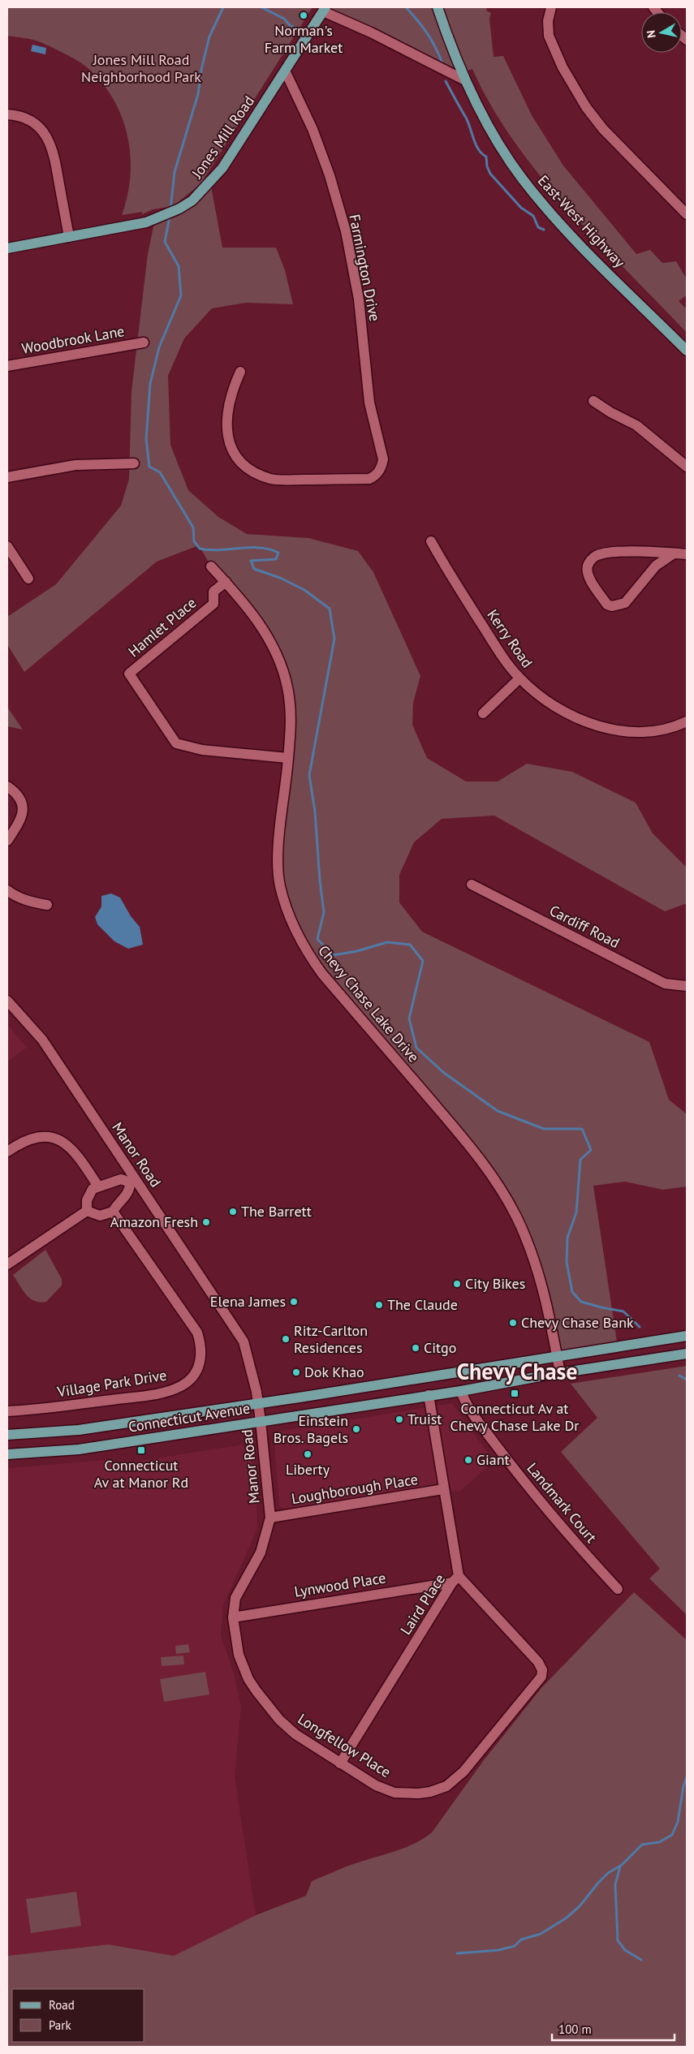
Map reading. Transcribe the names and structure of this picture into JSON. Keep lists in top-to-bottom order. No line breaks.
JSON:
{"streets":{"main road":["Jones Mill Road","East-West Highway","Connecticut Avenue"],"street":["Farmington Drive","Woodbrook Lane","Hamlet Place","Kerry Road","Cardiff Road","Chevy Chase Lake Drive","Manor Road","Village Park Drive","Loughborough Place","Landmark Court","Lynwood Place","Laird Place","Longfellow Place"]},"crossings":[["Jones Mill Road","Farmington Drive"],["Hamlet Place","Chevy Chase Lake Drive"],["Chevy Chase Lake Drive","Connecticut Avenue"],["Manor Road","Connecticut Avenue"],["Manor Road","Loughborough Place"],["Manor Road","Lynwood Place"],["Manor Road","Longfellow Place"],["Connecticut Avenue","Landmark Court"],["Connecticut Avenue","Laird Place"],["Loughborough Place","Laird Place"],["Lynwood Place","Laird Place"],["Lynwood Place","Longfellow Place"],["Laird Place","Longfellow Place"]],"districts":["Chevy Chase"],"parks":["Jones Mill Road Neighborhood Park"],"places":{"other":["Norman's Farm Market","The Barrett","Amazon Fresh","City Bikes","Elena James","The Claude","Chevy Chase Bank","Ritz-Carlton Residences","Citgo","Dok Khao","Truist","Einstein Bros. Bagels","Liberty","Giant"],"transit":["Connecticut Av at Chevy Chase Lake Dr","Connecticut Av at Manor Rd"]},"legend":["Road","Park"],"scale_bar":"100 m","north":"left"}
